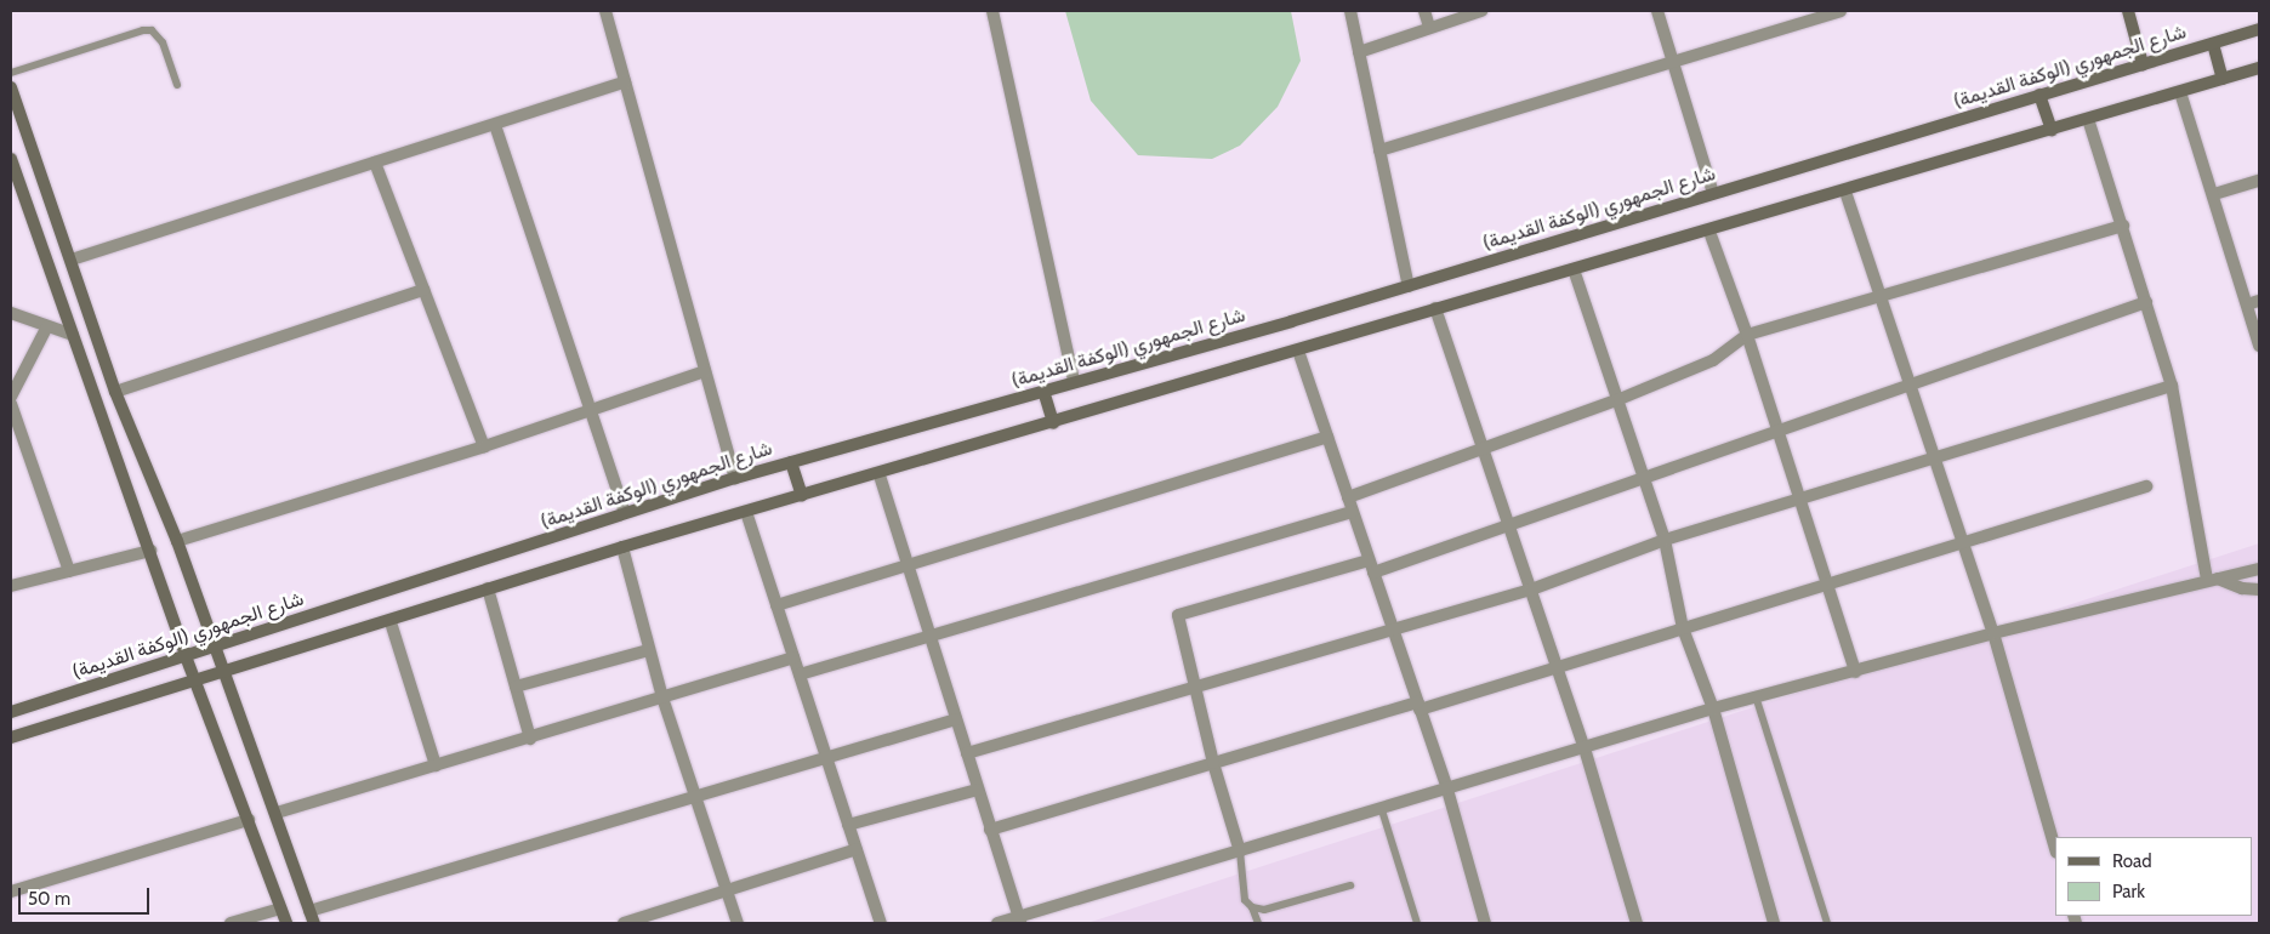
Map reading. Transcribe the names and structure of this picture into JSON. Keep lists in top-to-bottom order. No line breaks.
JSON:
{"streets":{"main road":["شارع الجمهوري (الوكفة القديمة)"]},"legend":["Road","Park"],"scale_bar":"50 m"}
